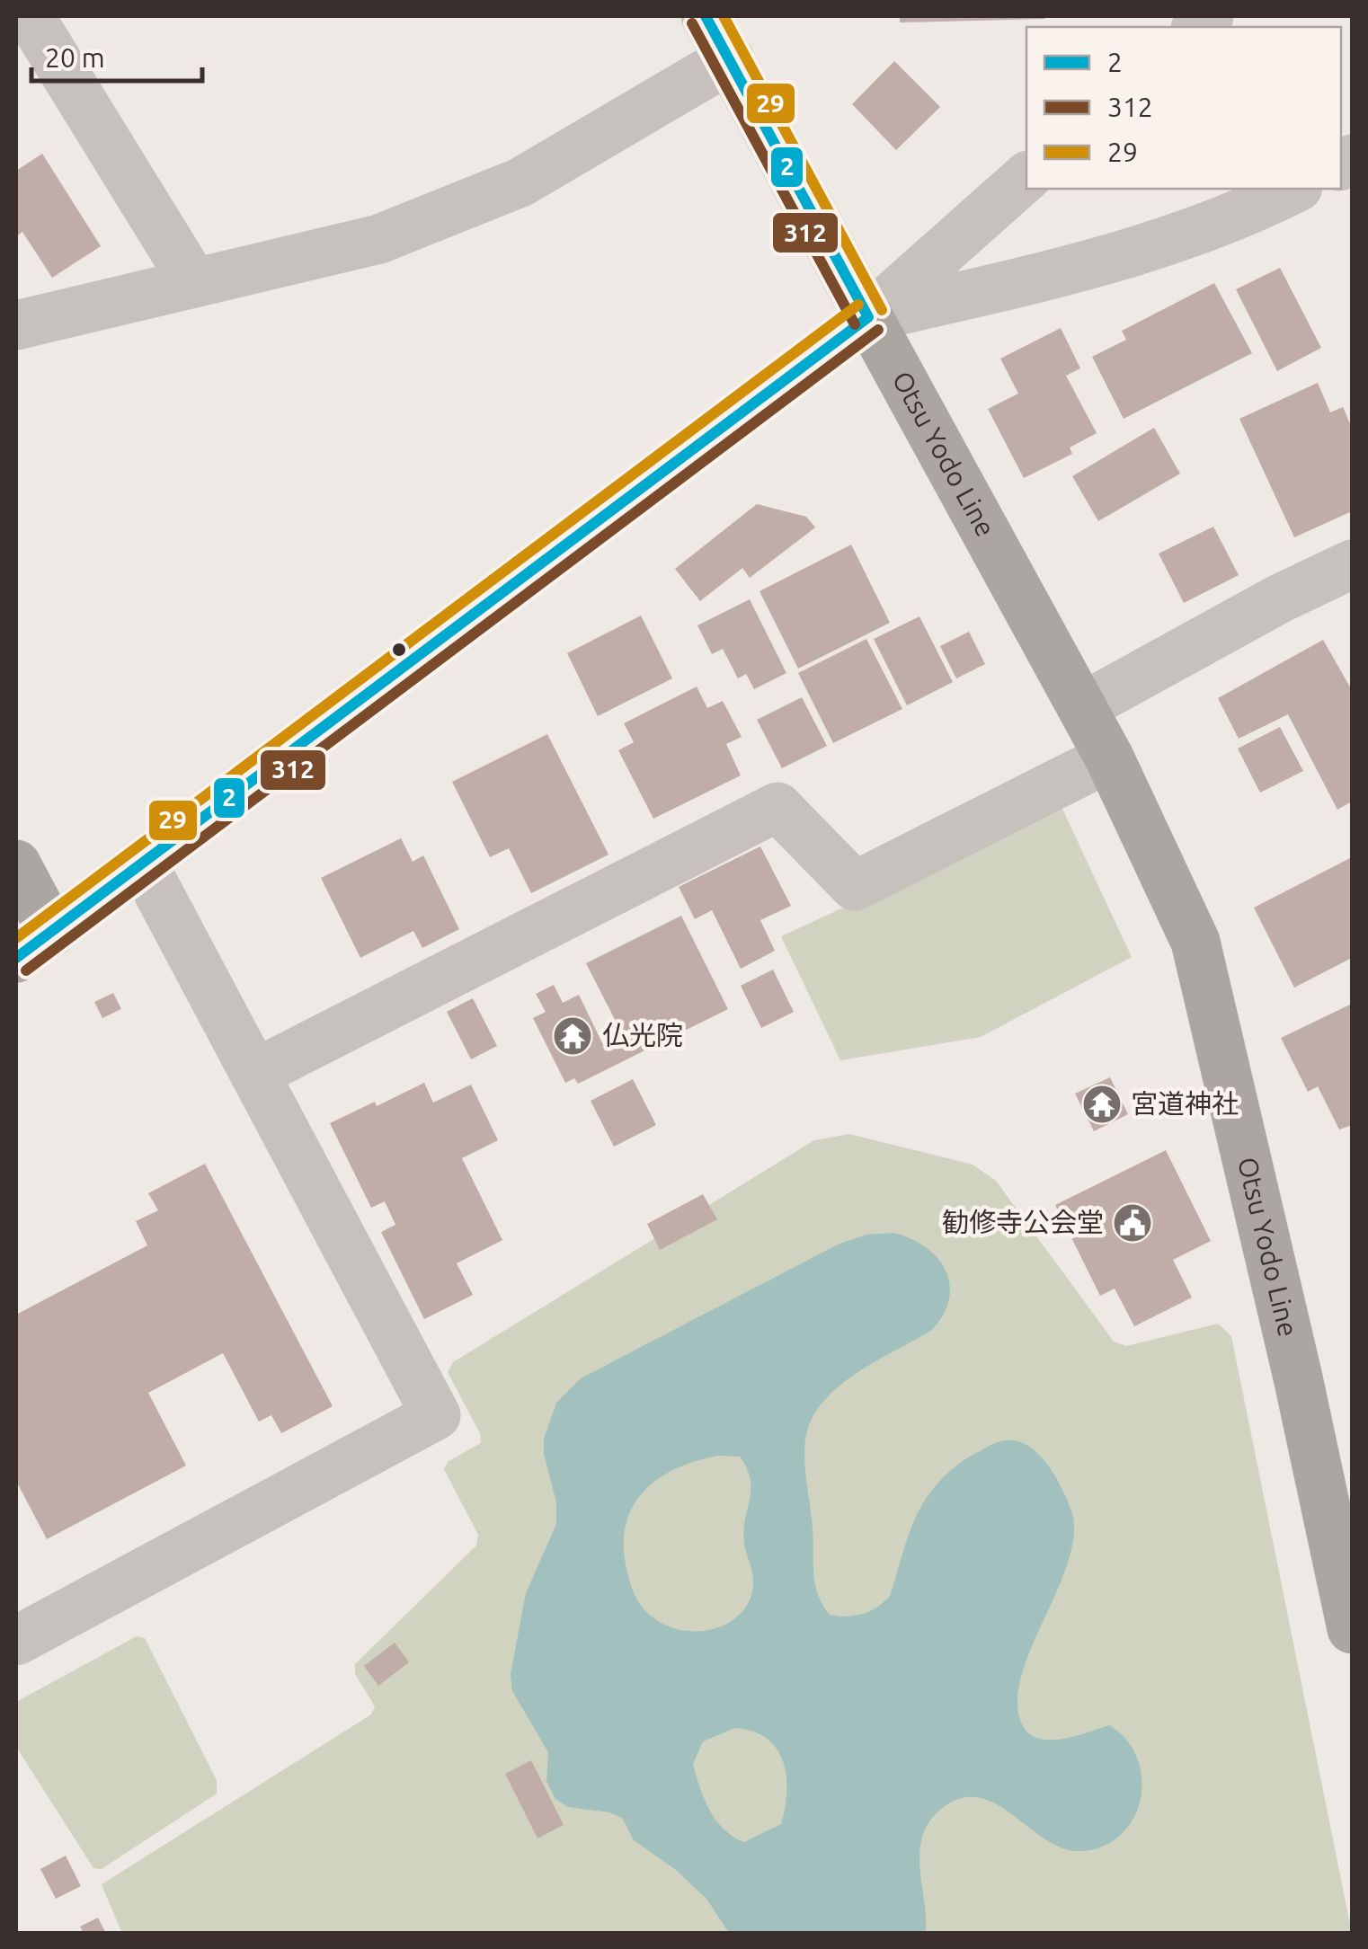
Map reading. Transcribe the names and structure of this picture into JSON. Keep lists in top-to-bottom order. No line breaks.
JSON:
{"streets":{"main road":["Otsu Yodo Line"]},"places":{"temple":["仏光院","宮道神社"],"public building":["勧修寺公会堂"]},"lines":["transit line 2","transit line 29","transit line 312"],"legend":["2","312","29"],"scale_bar":"20 m"}
